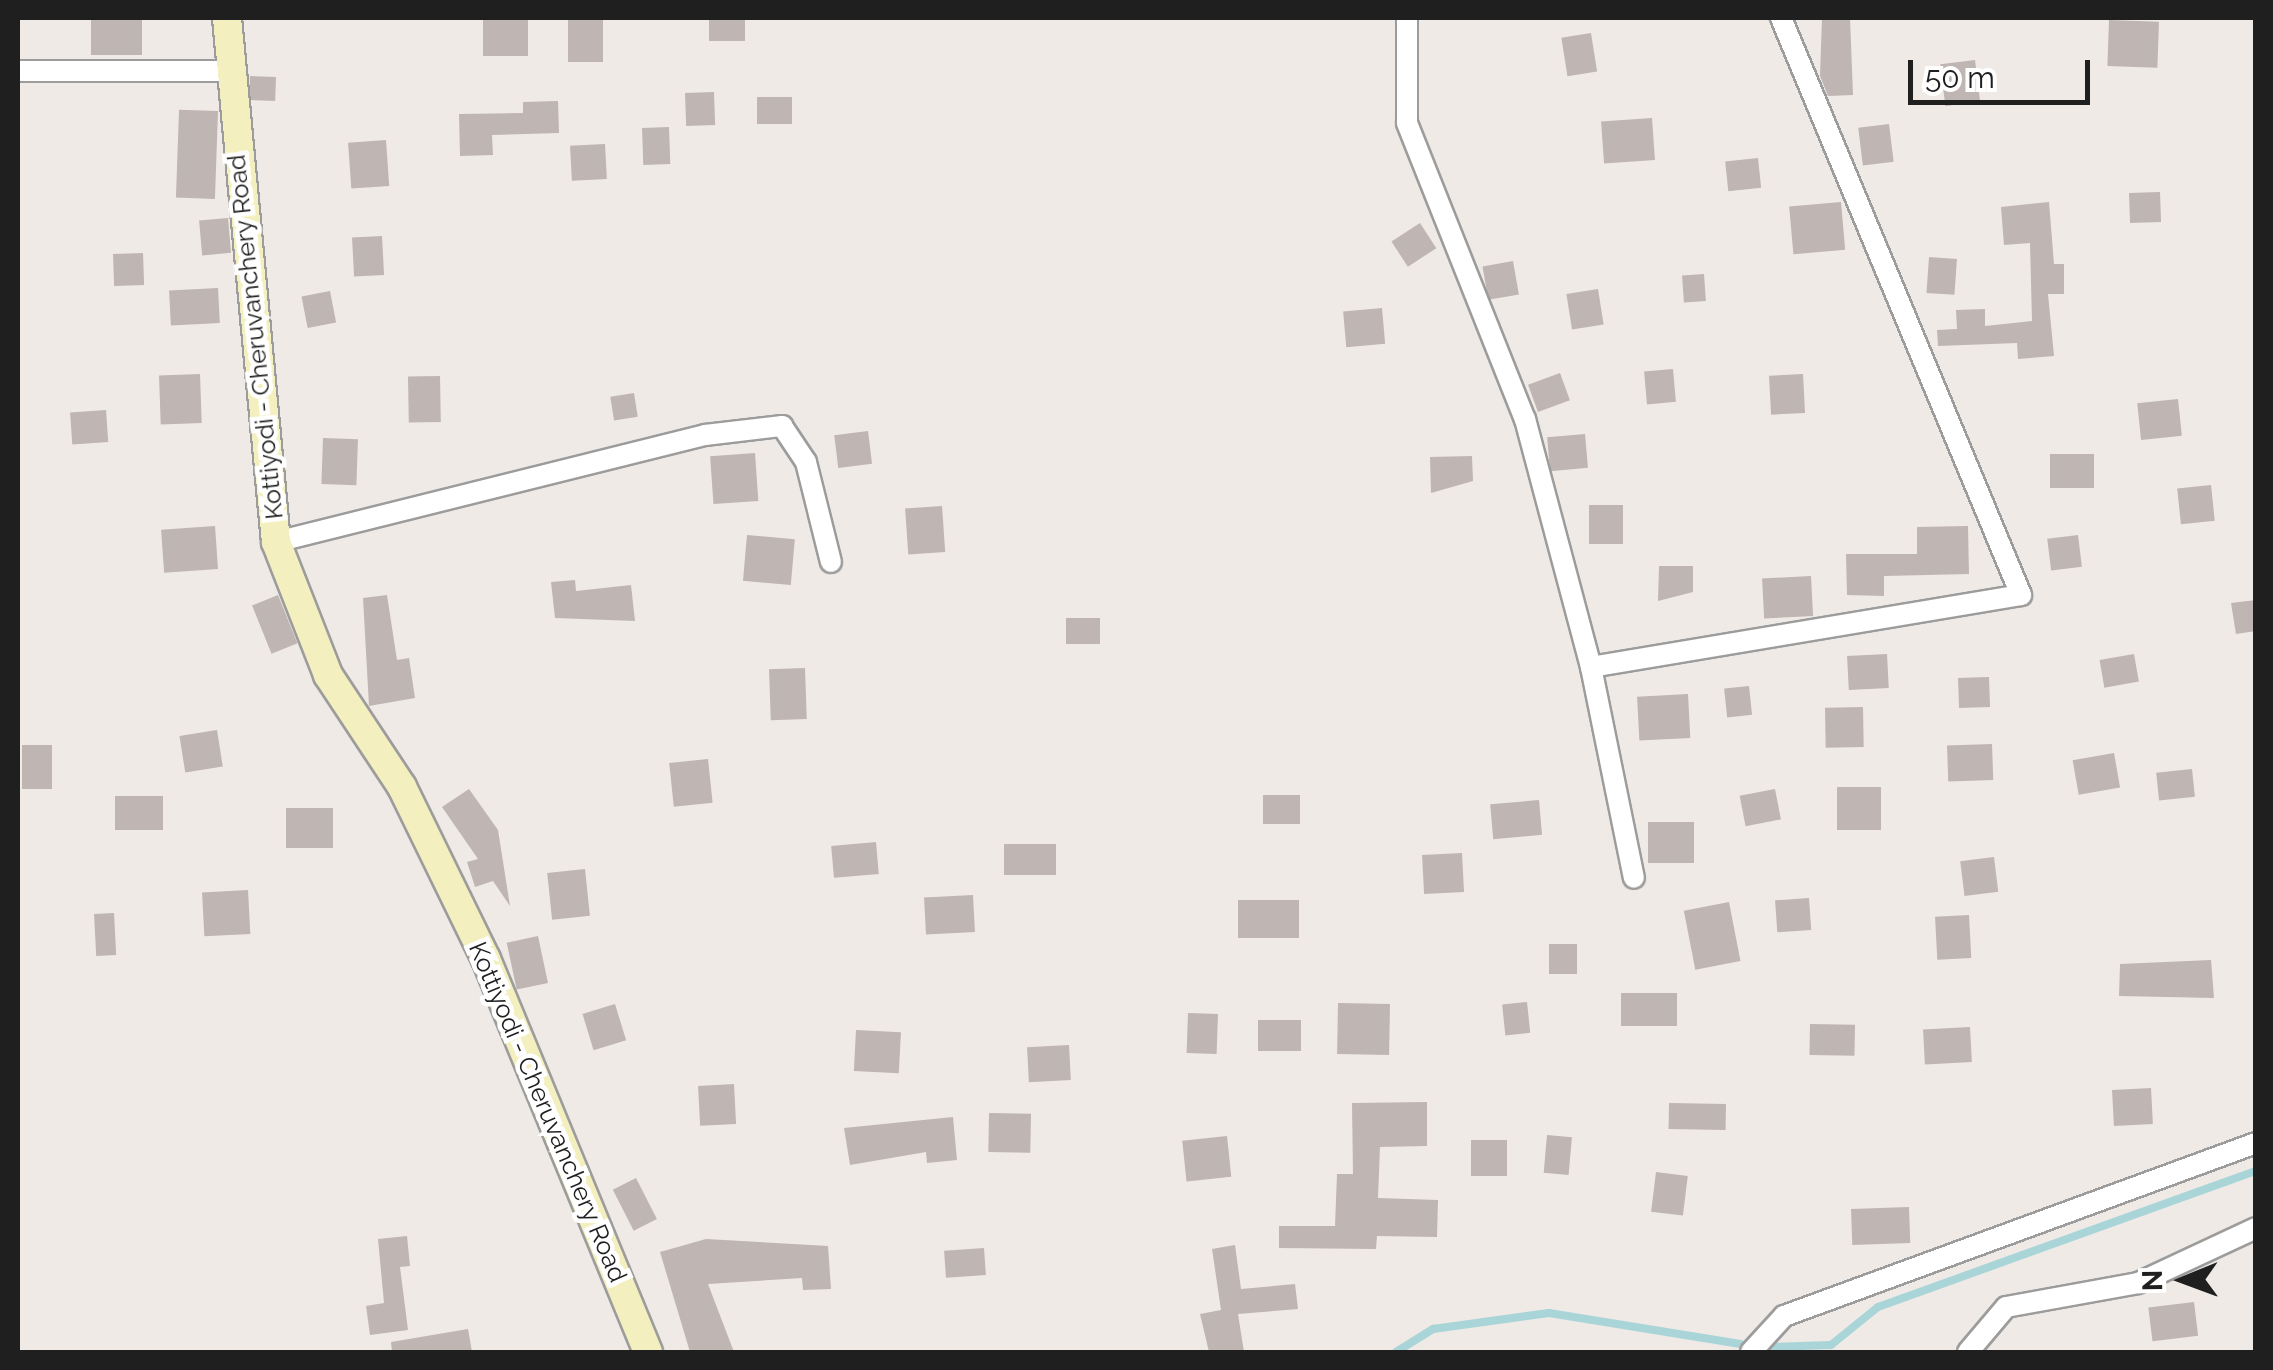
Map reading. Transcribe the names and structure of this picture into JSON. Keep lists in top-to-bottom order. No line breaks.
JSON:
{"streets":{"main road":["Kottiyodi - Cheruvanchery Road"]},"scale_bar":"50 m","north":"left"}
